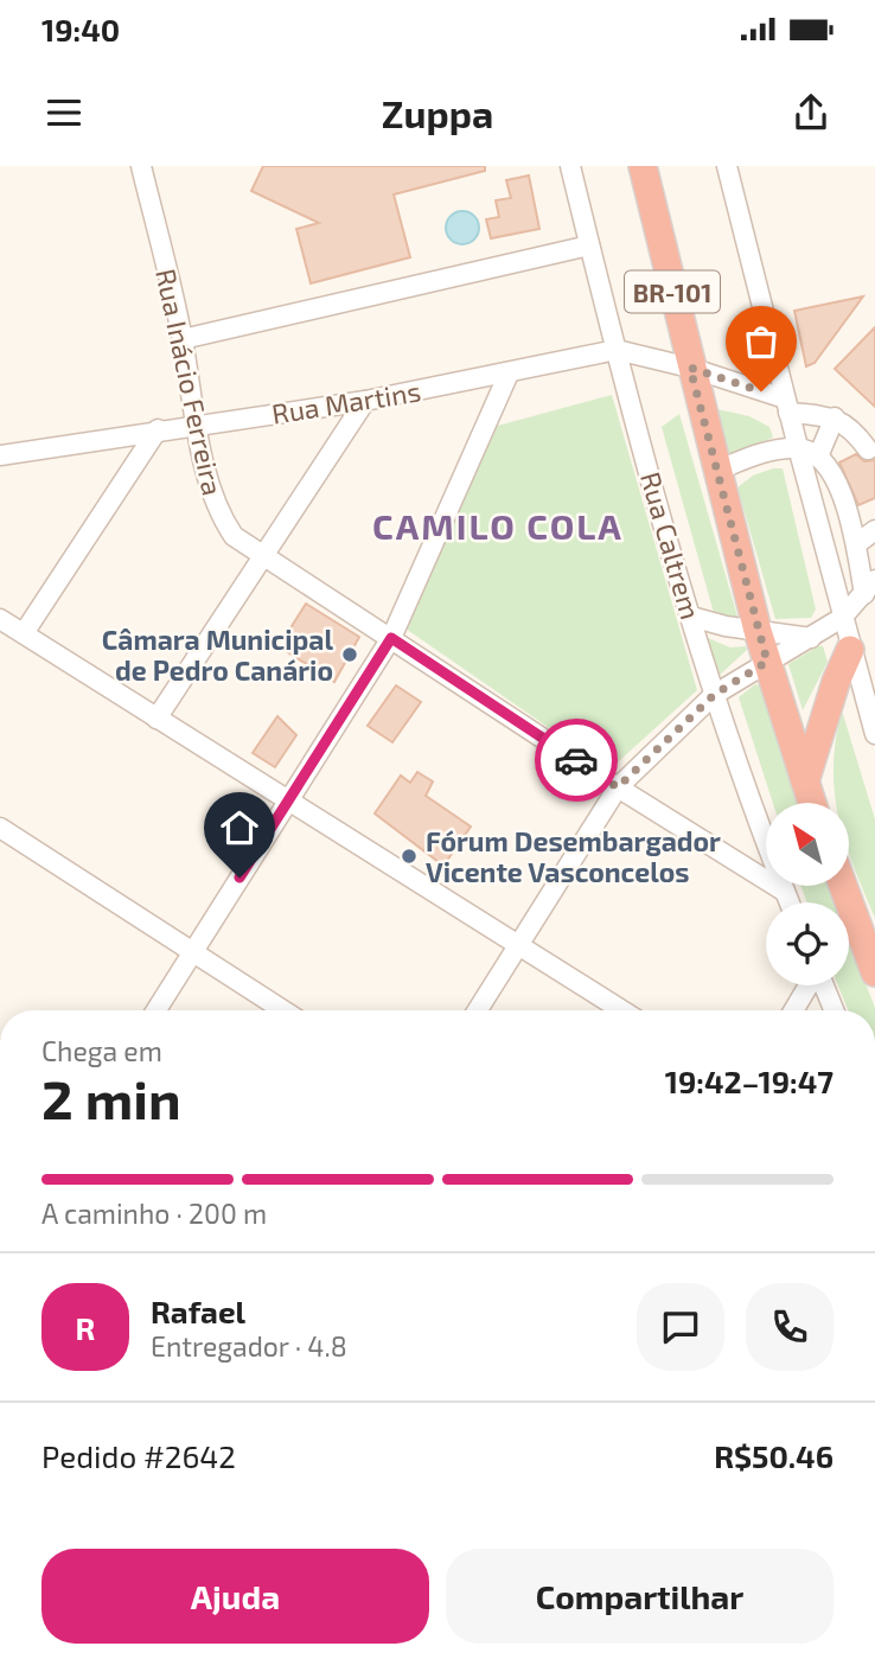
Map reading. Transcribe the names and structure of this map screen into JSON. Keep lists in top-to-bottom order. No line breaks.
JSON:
{"streets":{"highway":["BR-101"],"street":["Rua Inácio Ferreira","Rua Martins","Rua Caltrem"]},"crossings":[["BR-101","Rua Martins"],["Rua Inácio Ferreira","Rua Martins"],["Rua Inácio Ferreira","Rua Caltrem"],["Rua Martins","Rua Caltrem"]],"districts":["CAMILO COLA"],"places":["Câmara Municipal de Pedro Canário","Fórum Desembargador Vicente Vasconcelos"],"north":"top left","page":{"status":"19:40","header":"Zuppa","heading":["2 min","Chega em","19:42–19:47"],"panel":["Rafael","Entregador · 4.8","Pedido #2642","R$50.46"],"bar":"A caminho · 200 m","round":"R","buttons":["Ajuda","Compartilhar"]}}
